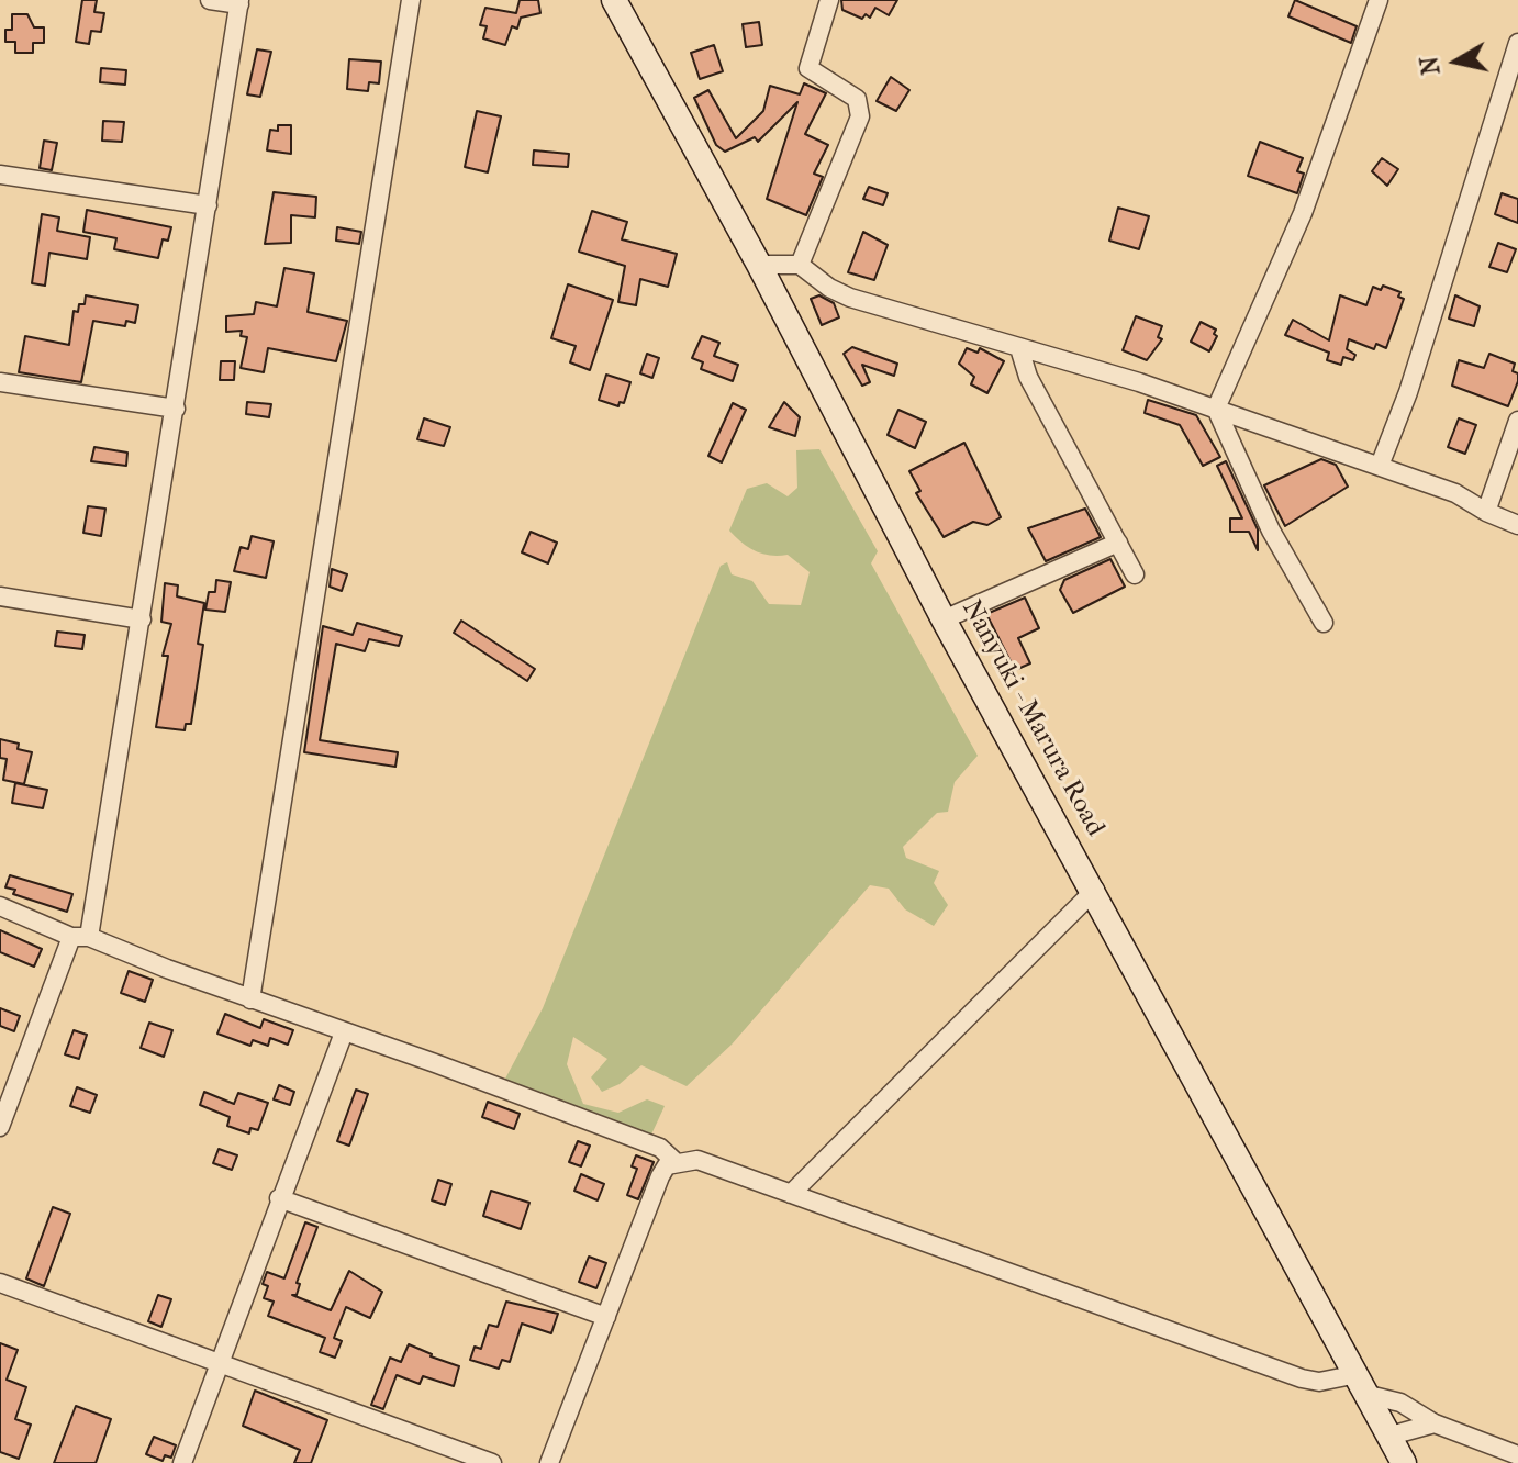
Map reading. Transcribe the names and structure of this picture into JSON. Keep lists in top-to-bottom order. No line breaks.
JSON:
{"streets":{"street":["Nanyuki - Marura Road"]},"north":"left"}
